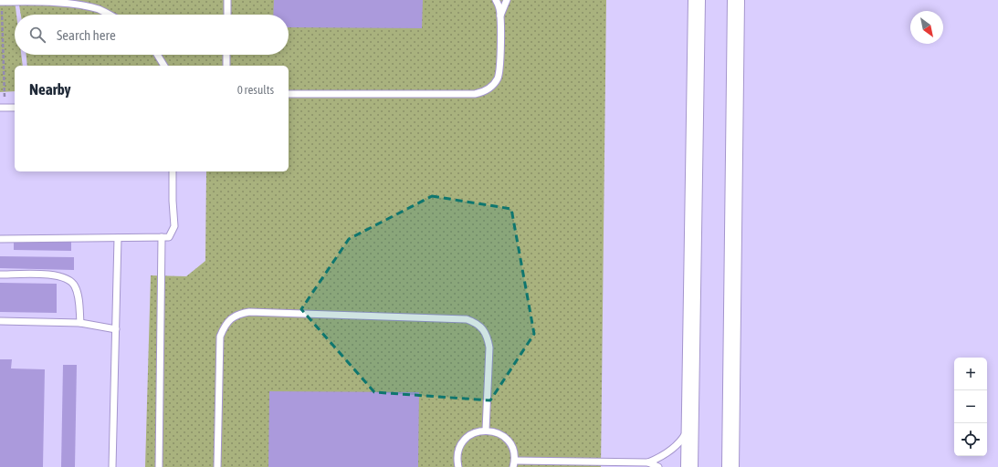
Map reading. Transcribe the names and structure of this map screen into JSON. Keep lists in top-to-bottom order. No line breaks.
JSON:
{"north":"bottom right","page":{"search":"Search here","heading":["Nearby","0 results"],"map_buttons":["+","−"]}}
